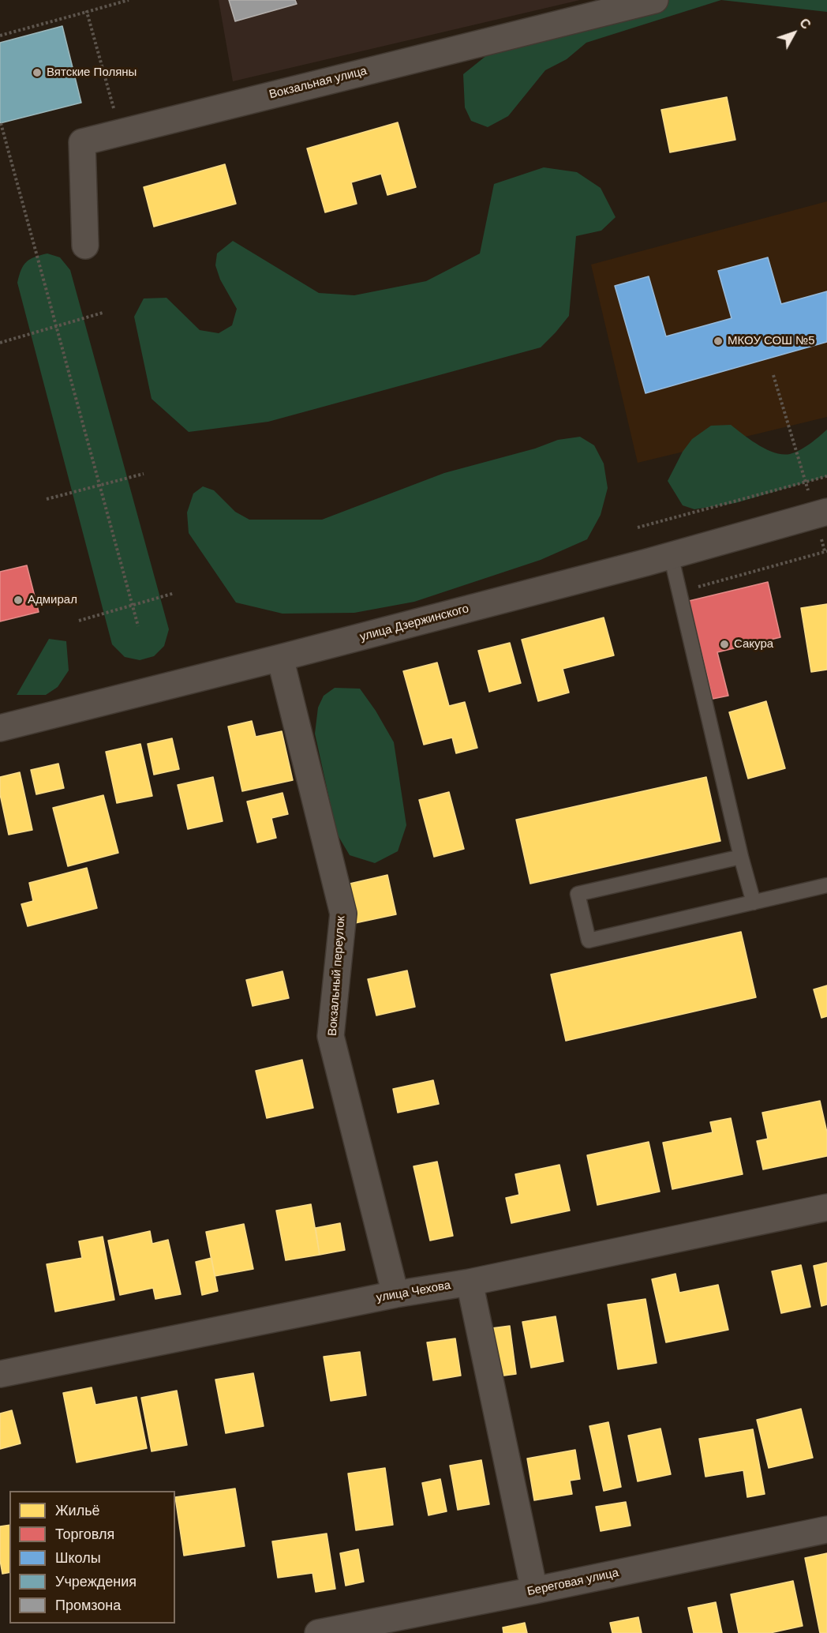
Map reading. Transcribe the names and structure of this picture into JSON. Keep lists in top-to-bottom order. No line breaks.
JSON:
{"streets":{"street":["Вокзальная улица","улица Дзержинского","Вокзальный переулок","улица Чехова","Береговая улица"]},"crossings":[["улица Дзержинского","Вокзальный переулок"],["Вокзальный переулок","улица Чехова"]],"places":["Вятские Поляны","МКОУ СОШ №5","Адмирал","Сакура"],"legend":["Жильё","Торговля","Школы","Учреждения","Промзона"],"north":"top right"}
